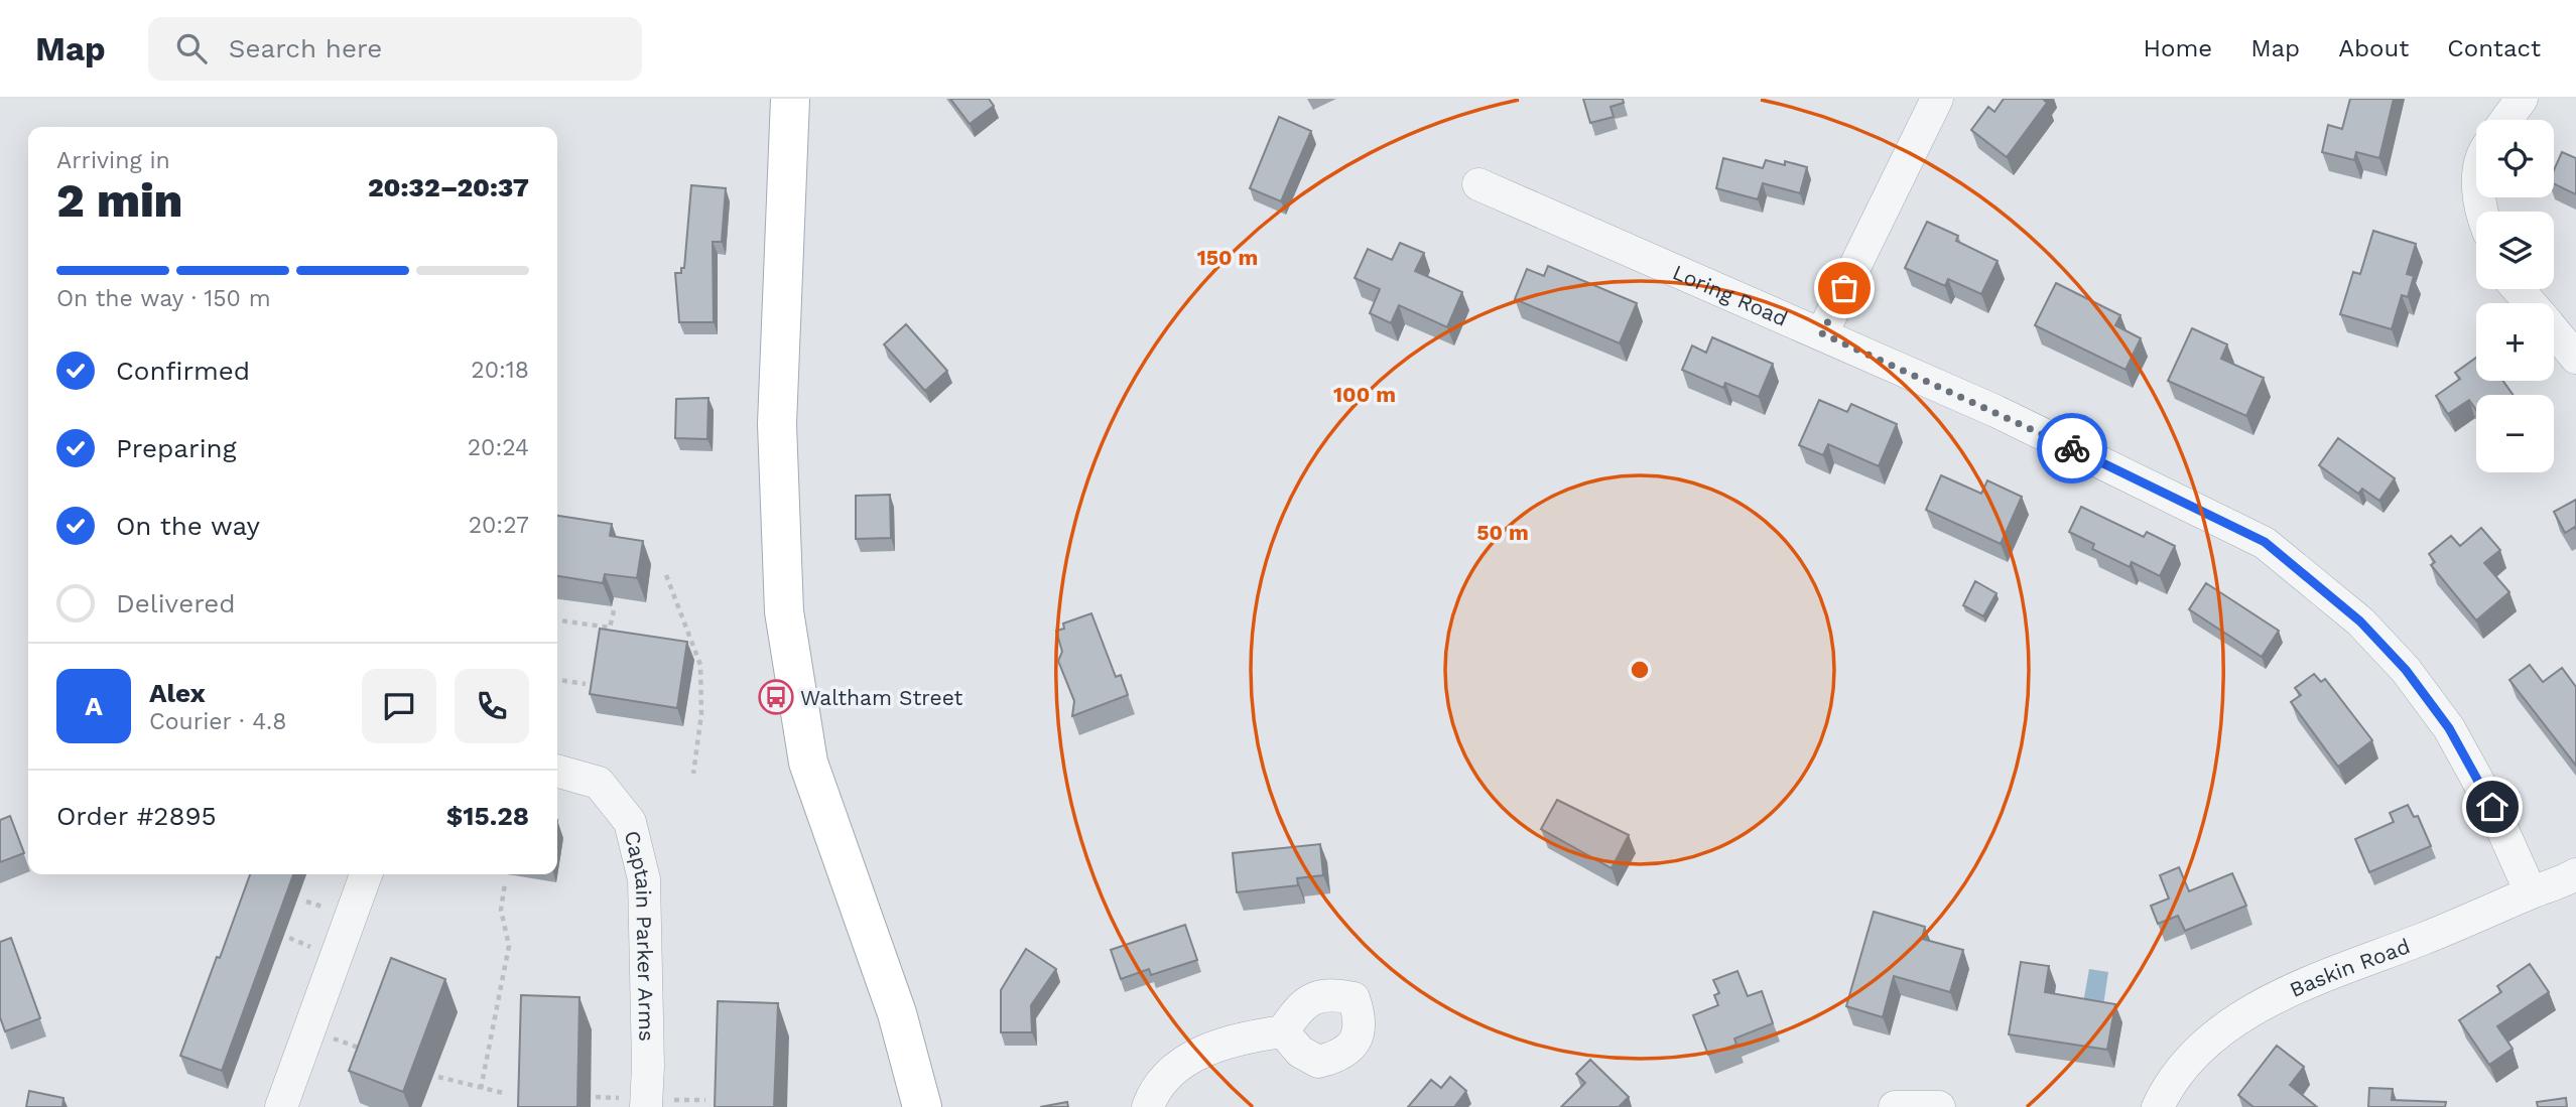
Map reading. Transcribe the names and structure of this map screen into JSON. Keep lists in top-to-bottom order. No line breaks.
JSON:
{"streets":{"street":["Loring Road","Captain Parker Arms","Baskin Road"]},"crossings":[["Loring Road","Baskin Road"]],"places":{"bus stop":["Waltham Street"]},"page":{"header":"Map","search":"Search here","nav":["Home","Map","About","Contact"],"map_buttons":["+","−"],"heading":["2 min","Arriving in","20:32–20:37"],"panel":["Alex","Courier · 4.8","Order #2895","$15.28"],"bar":"On the way · 150 m","list":[["Confirmed","20:18"],["Preparing","20:24"],["On the way","20:27"],"Delivered"],"round":"A"},"rings":["150 m","100 m","50 m"]}
